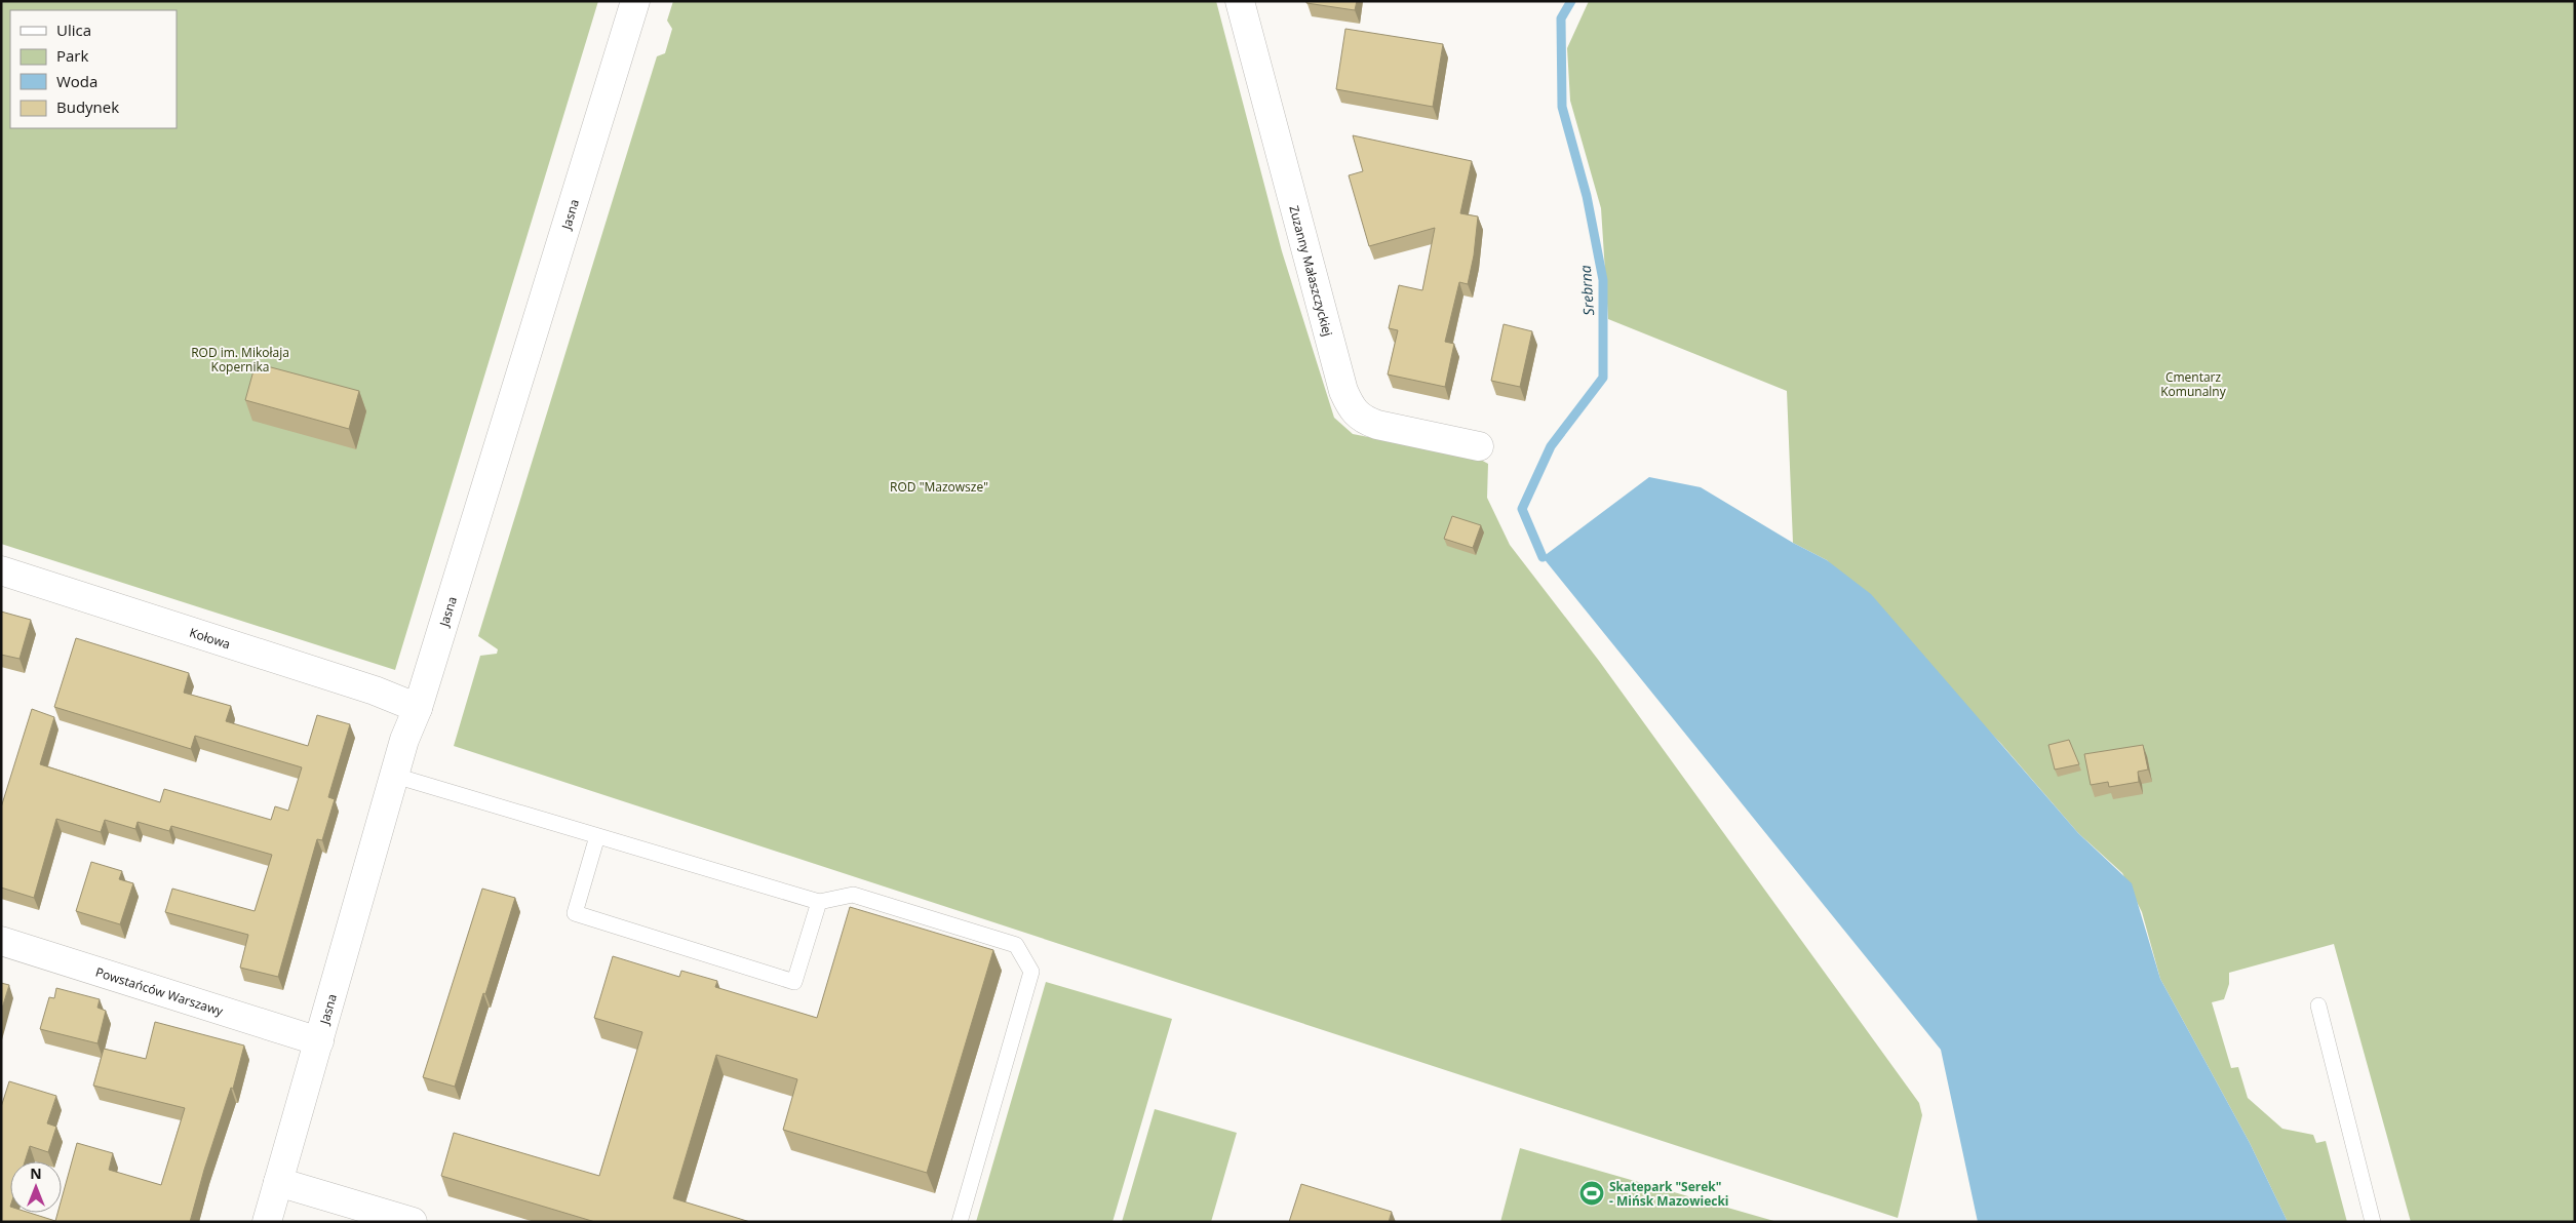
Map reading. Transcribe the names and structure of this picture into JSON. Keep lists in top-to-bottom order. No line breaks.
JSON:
{"streets":{"street":["Jasna","Zuzanny Małaszczyckiej","Kołowa","Powstańców Warszawy"]},"crossings":[["Jasna","Kołowa"],["Jasna","Powstańców Warszawy"]],"water":["Srebrna"],"parks":["ROD im. Mikołaja Kopernika","Cmentarz Komunalny","ROD \"Mazowsze\""],"places":{"sports":["Skatepark \"Serek\" - Mińsk Mazowiecki"]},"legend":["Ulica","Park","Woda","Budynek"],"north":"top"}
